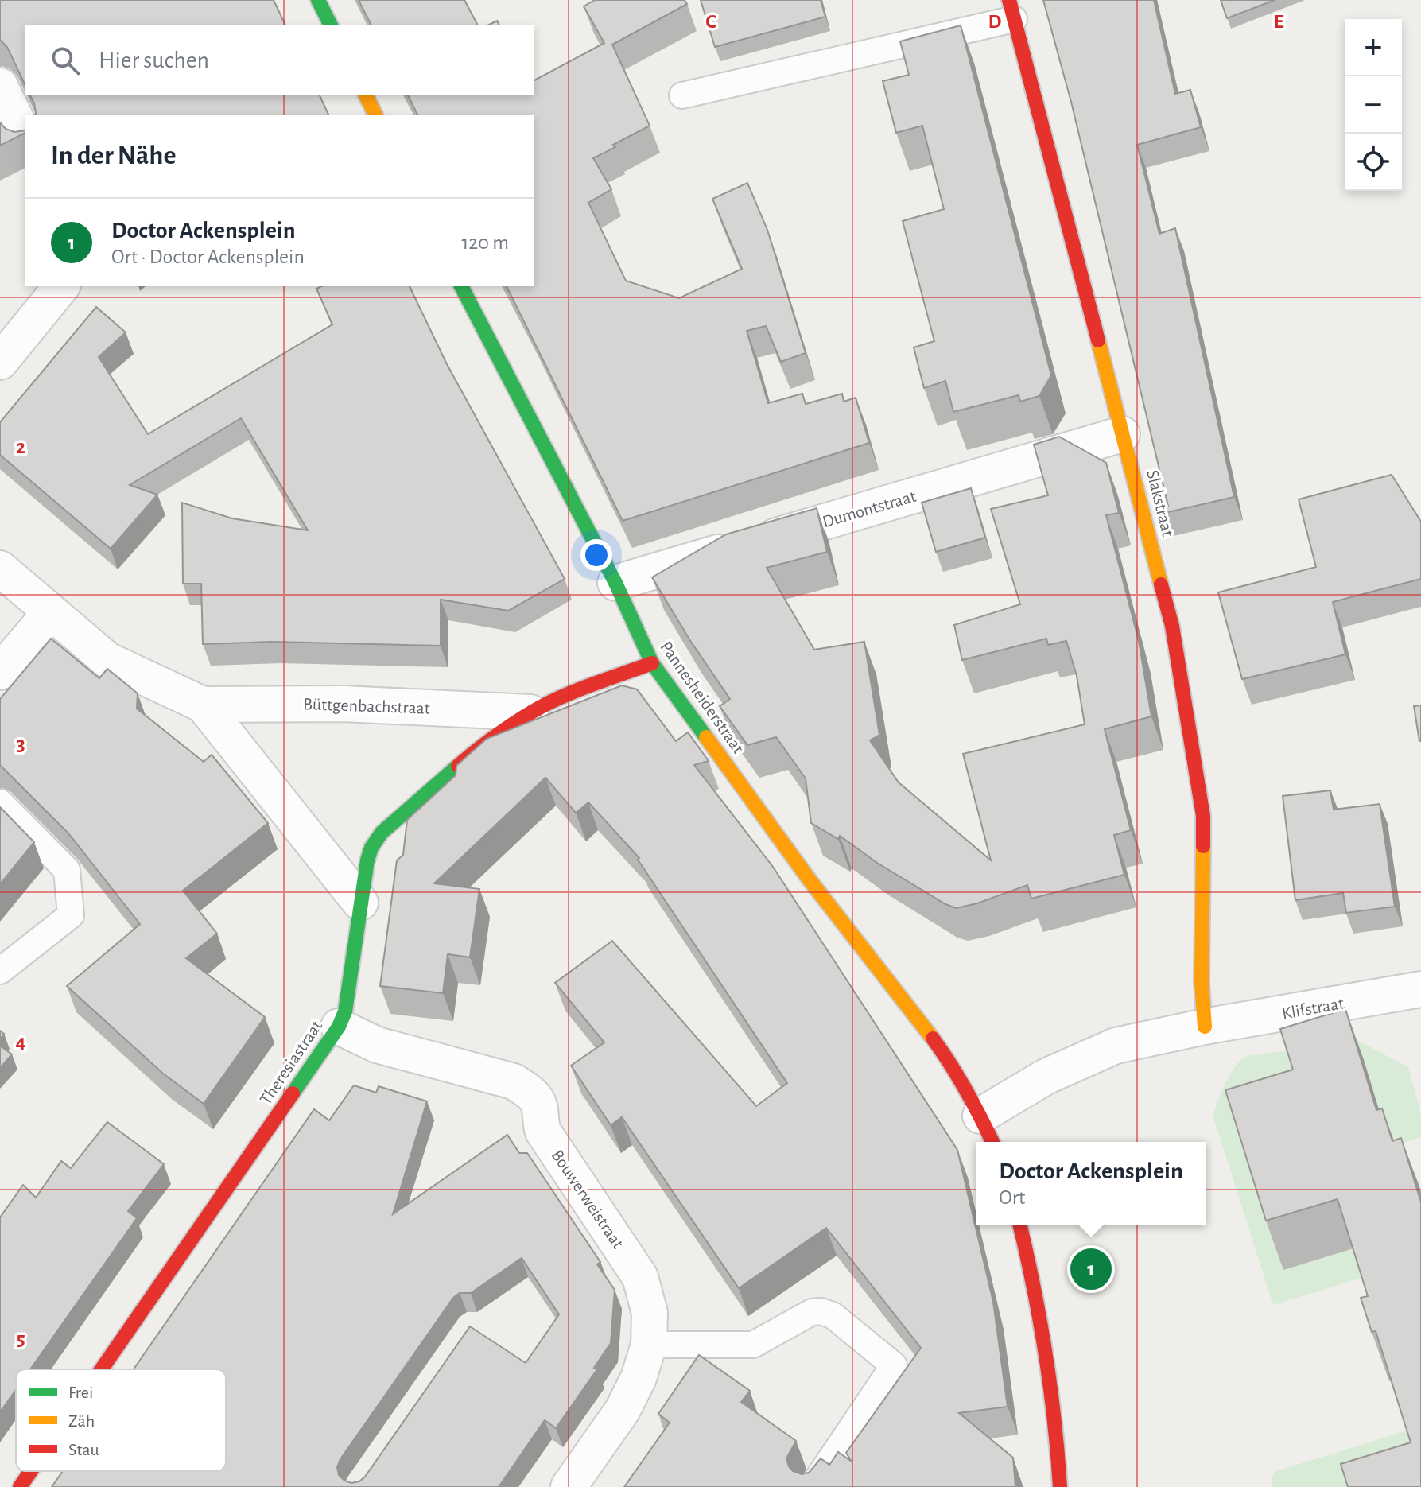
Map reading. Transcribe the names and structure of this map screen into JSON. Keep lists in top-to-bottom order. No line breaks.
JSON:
{"streets":{"street":["Slakstraat","Dumontstraat","Pannesheiderstraat","Büttgenbachstraat","Klifstraat","Theresiastraat","Bouwerweistraat"]},"crossings":[["Slakstraat","Dumontstraat"],["Slakstraat","Klifstraat"],["Dumontstraat","Pannesheiderstraat"],["Pannesheiderstraat","Klifstraat"],["Pannesheiderstraat","Theresiastraat"],["Büttgenbachstraat","Theresiastraat"],["Theresiastraat","Bouwerweistraat"]],"legend":["Frei","Zäh","Stau"],"page":{"map_buttons":["+","−"],"search":"Hier suchen","heading":"In der Nähe","list":[{"mark":"1","name":"Doctor Ackensplein","note":"Ort · Doctor Ackensplein","value":"120 m"}],"popup":["Doctor Ackensplein","Ort"],"pins":"1"},"grid":{"columns":["C","D","E"],"rows":["2","3","4","5"]}}
